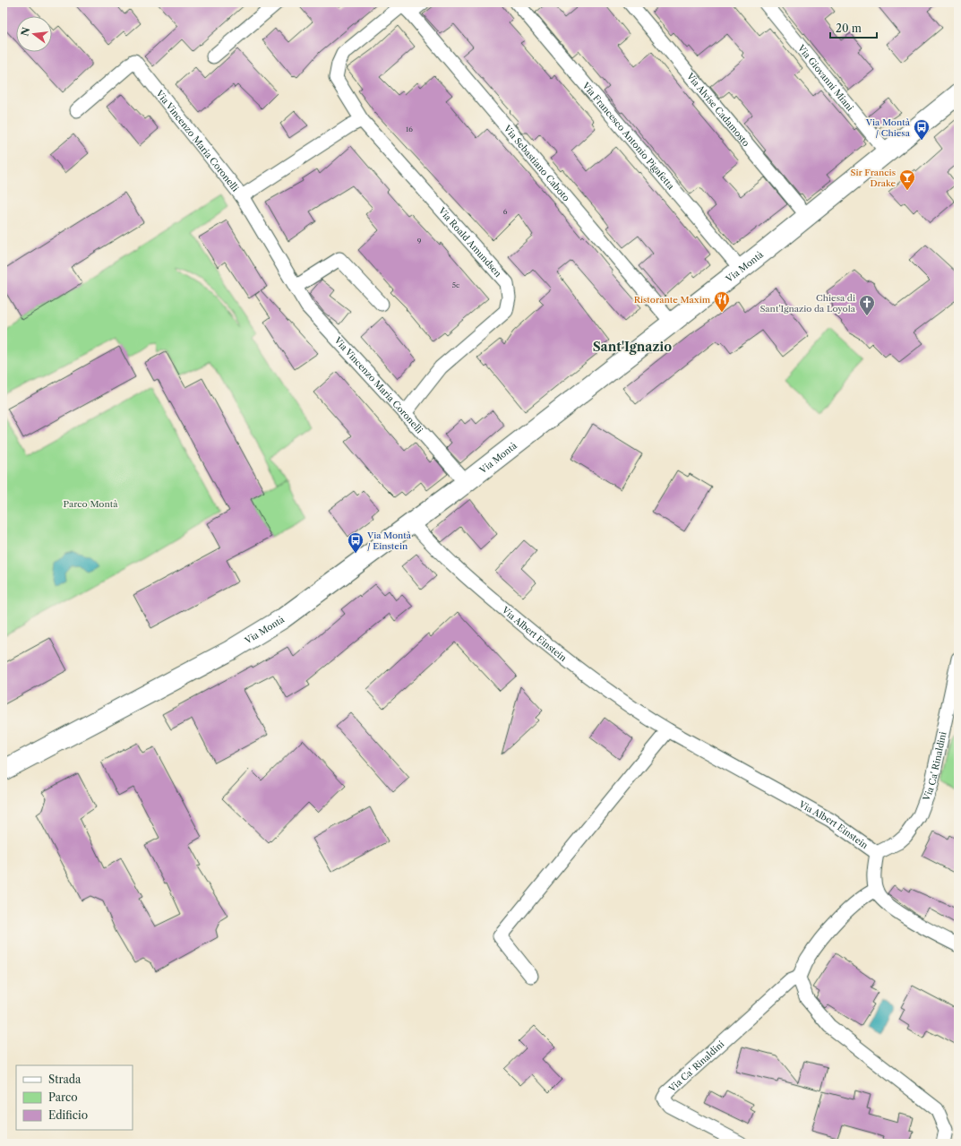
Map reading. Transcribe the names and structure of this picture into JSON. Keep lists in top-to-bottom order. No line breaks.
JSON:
{"streets":{"main road":["Via Montà"],"street":["Via Giovanni Miani","Via Alvise Cadamosto","Via Francesco Antonio Pigafetta","Via Vincenzo Maria Coronelli","Via Sebastiano Caboto","Via Roald Amundsen","Via Albert Einstein","Via Ca' Rinaldini"]},"crossings":[["Via Giovanni Miani","Via Montà"],["Via Alvise Cadamosto","Via Montà"],["Via Francesco Antonio Pigafetta","Via Montà"],["Via Vincenzo Maria Coronelli","Via Roald Amundsen"],["Via Vincenzo Maria Coronelli","Via Montà"],["Via Sebastiano Caboto","Via Roald Amundsen"],["Via Sebastiano Caboto","Via Montà"],["Via Montà","Via Albert Einstein"],["Via Albert Einstein","Via Ca' Rinaldini"]],"districts":["Sant'Ignazio"],"parks":["Parco Montà"],"places":{"bus stop":["Via Montà / Chiesa","Via Montà / Einstein"],"bar":["Sir Francis Drake"],"restaurant":["Ristorante Maxim"],"church":["Chiesa di Sant'Ignazio da Loyola"]},"house_numbers":["16","6","9","5c"],"legend":["Strada","Parco","Edificio"],"scale_bar":"20 m","north":"left"}
